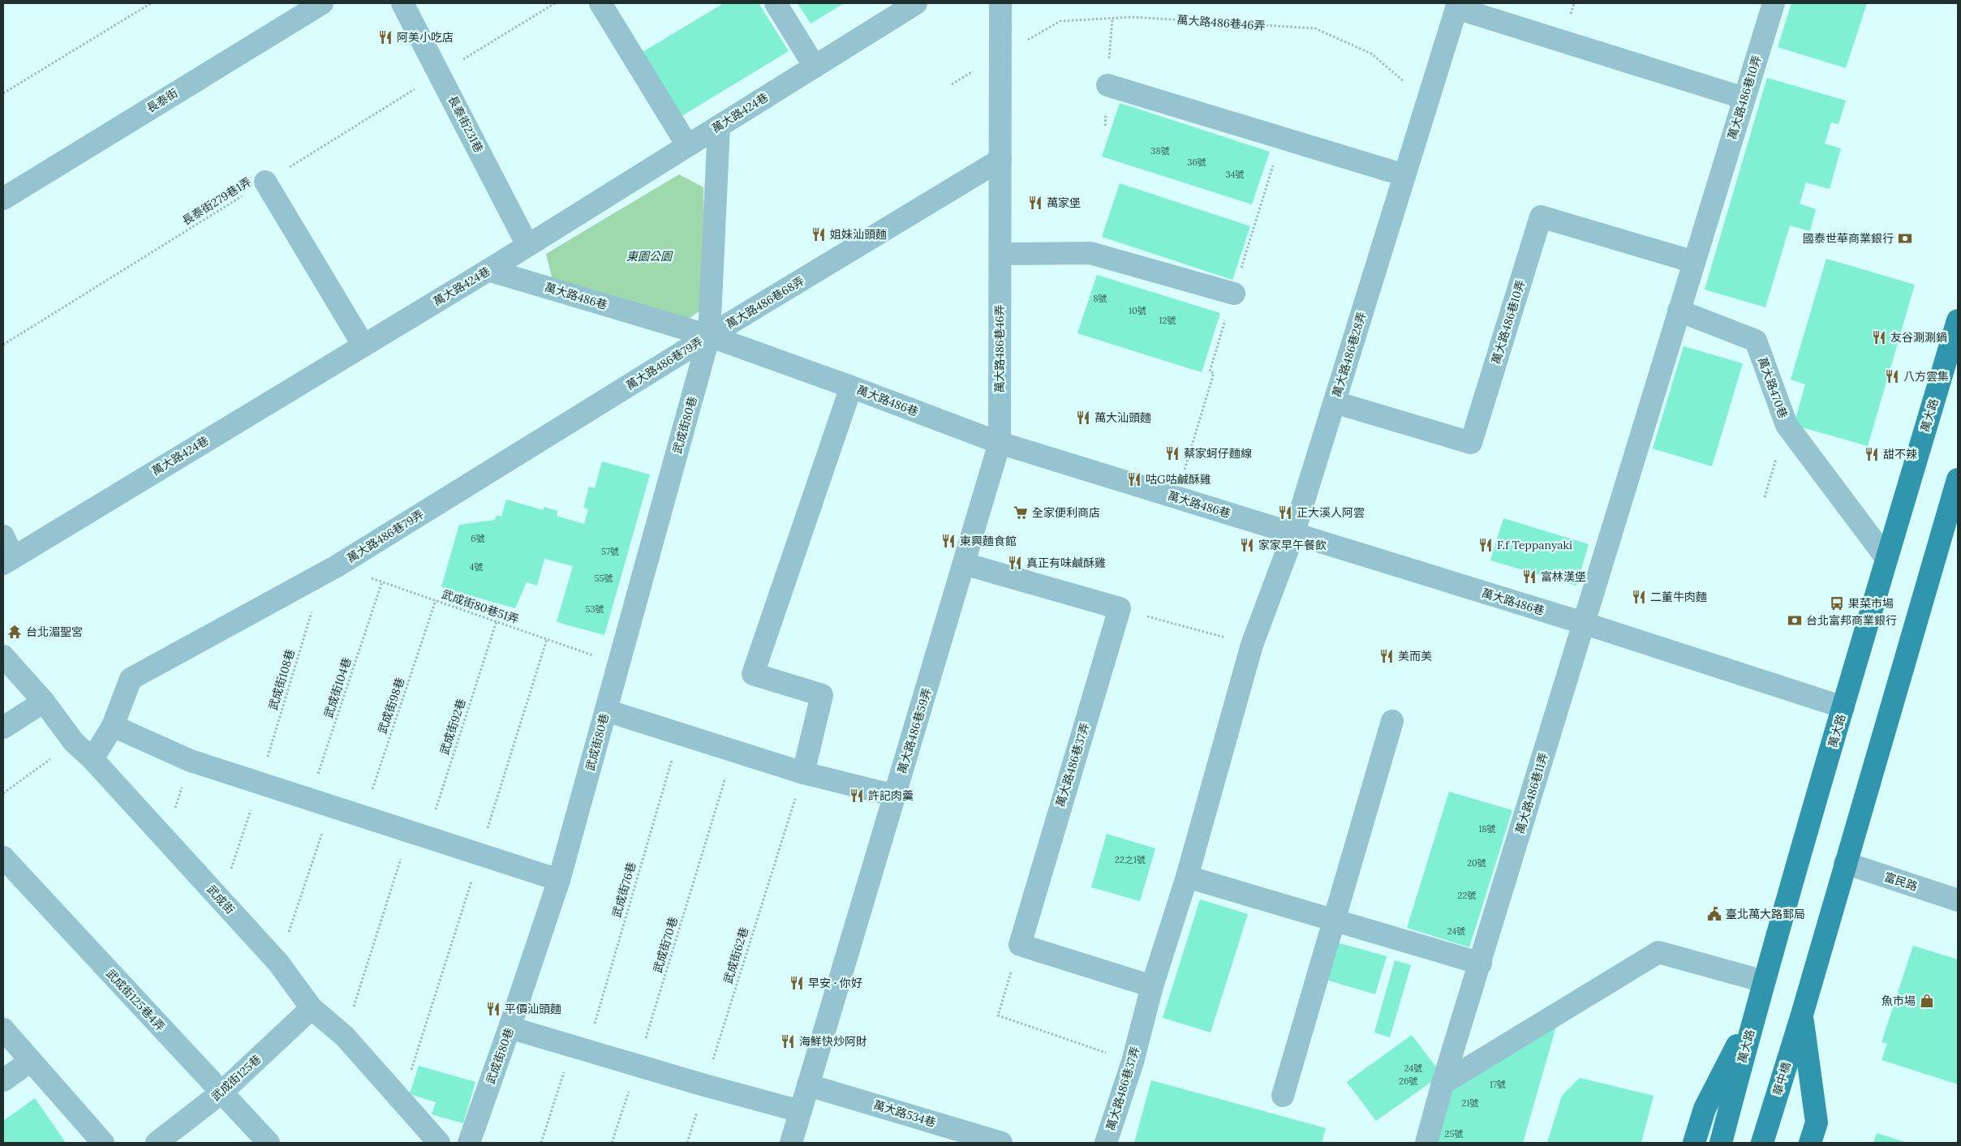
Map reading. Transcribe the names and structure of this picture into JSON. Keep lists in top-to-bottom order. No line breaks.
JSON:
{"streets":{"main road":["萬大路","華中橋"],"street":["萬大路486巷46弄","萬大路486巷10弄","長泰街","萬大路424巷","長泰街231巷","萬大路486巷","萬大路486巷68弄","萬大路486巷28弄","萬大路486巷79弄","萬大路470巷","武成街80巷","萬大路486巷59弄","萬大路486巷37弄","萬大路486巷11弄","富民路","武成街","武成街125巷4弄","武成街125巷","萬大路534巷"],"path":["長泰街279巷1弄","武成街80巷51弄","武成街108巷","武成街104巷","武成街98巷","武成街92巷","武成街76巷","武成街70巷","武成街62巷"]},"crossings":[["萬大路486巷46弄","萬大路486巷"],["萬大路486巷46弄","萬大路486巷68弄"],["萬大路486巷46弄","萬大路486巷28弄"],["萬大路486巷46弄","萬大路486巷59弄"],["萬大路486巷10弄","萬大路486巷"],["萬大路486巷10弄","萬大路486巷28弄"],["萬大路486巷10弄","萬大路470巷"],["萬大路486巷10弄","萬大路486巷11弄"],["萬大路424巷","長泰街231巷"],["萬大路424巷","萬大路486巷"],["萬大路424巷","萬大路486巷68弄"],["長泰街231巷","長泰街279巷1弄"],["萬大路486巷","萬大路486巷68弄"],["萬大路486巷","萬大路486巷28弄"],["萬大路486巷","萬大路486巷79弄"],["萬大路486巷","萬大路"],["萬大路486巷","武成街80巷"],["萬大路486巷","萬大路486巷59弄"],["萬大路486巷","萬大路486巷37弄"],["萬大路486巷","萬大路486巷11弄"],["萬大路486巷68弄","萬大路486巷79弄"],["萬大路486巷68弄","武成街80巷"],["萬大路486巷28弄","萬大路486巷37弄"],["萬大路486巷79弄","武成街80巷"],["萬大路486巷79弄","武成街80巷51弄"],["萬大路486巷79弄","武成街108巷"],["萬大路486巷79弄","武成街"],["萬大路470巷","萬大路"],["武成街80巷","武成街80巷51弄"],["武成街80巷51弄","武成街104巷"],["武成街80巷51弄","武成街98巷"],["武成街80巷51弄","武成街92巷"],["武成街92巷","武成街"],["萬大路486巷59弄","萬大路534巷"],["武成街","武成街125巷"],["武成街125巷4弄","武成街125巷"]],"parks":["東園公園"],"places":{"restaurant":["阿美小吃店","萬家堡","姐妹汕頭麵","友谷涮涮鍋","八方雲集","萬大汕頭麵","蔡家蚵仔麵線","甜不辣","咕G咕鹹酥雞","正大溪人阿雲","東興麵食館","家家早午餐飲","F.f Teppanyaki","真正有味鹹酥雞","富林漢堡","二董牛肉麵","美而美","許記肉羹","早安 · 你好","平價汕頭麵","海鮮快炒阿財"],"bank":["國泰世華商業銀行","台北富邦商業銀行"],"supermarket":["全家便利商店"],"bus stop":["果菜市場"],"temple":["台北湄聖宮"],"public building":["臺北萬大路郵局"],"shop":["魚市場"]},"house_numbers":["38號","36號","34號","8號","10號","12號","6號","57號","4號","55號","53號","18號","22之1號","20號","22號","24號","24號","26號","17號","21號","25號"]}
